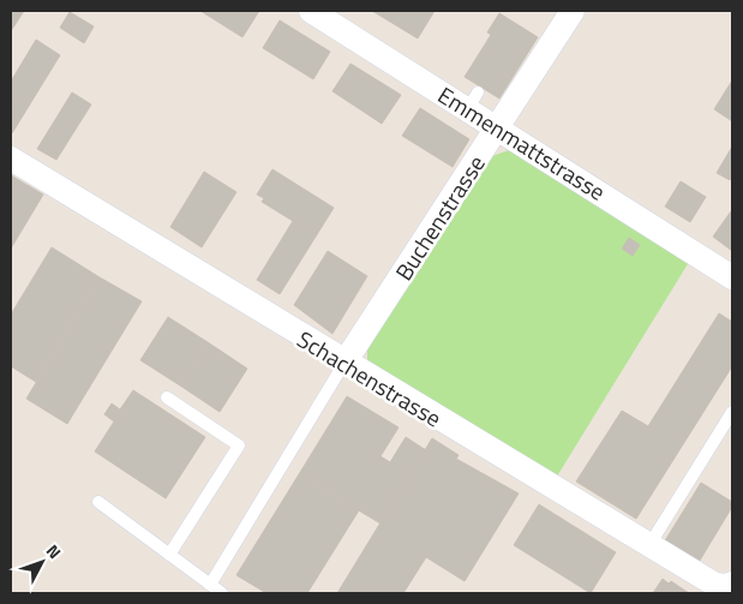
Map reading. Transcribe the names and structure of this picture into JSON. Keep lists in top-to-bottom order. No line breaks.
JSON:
{"streets":{"street":["Emmenmattstrasse","Buchenstrasse","Schachenstrasse"]},"crossings":[["Emmenmattstrasse","Buchenstrasse"],["Buchenstrasse","Schachenstrasse"]],"north":"top right"}
